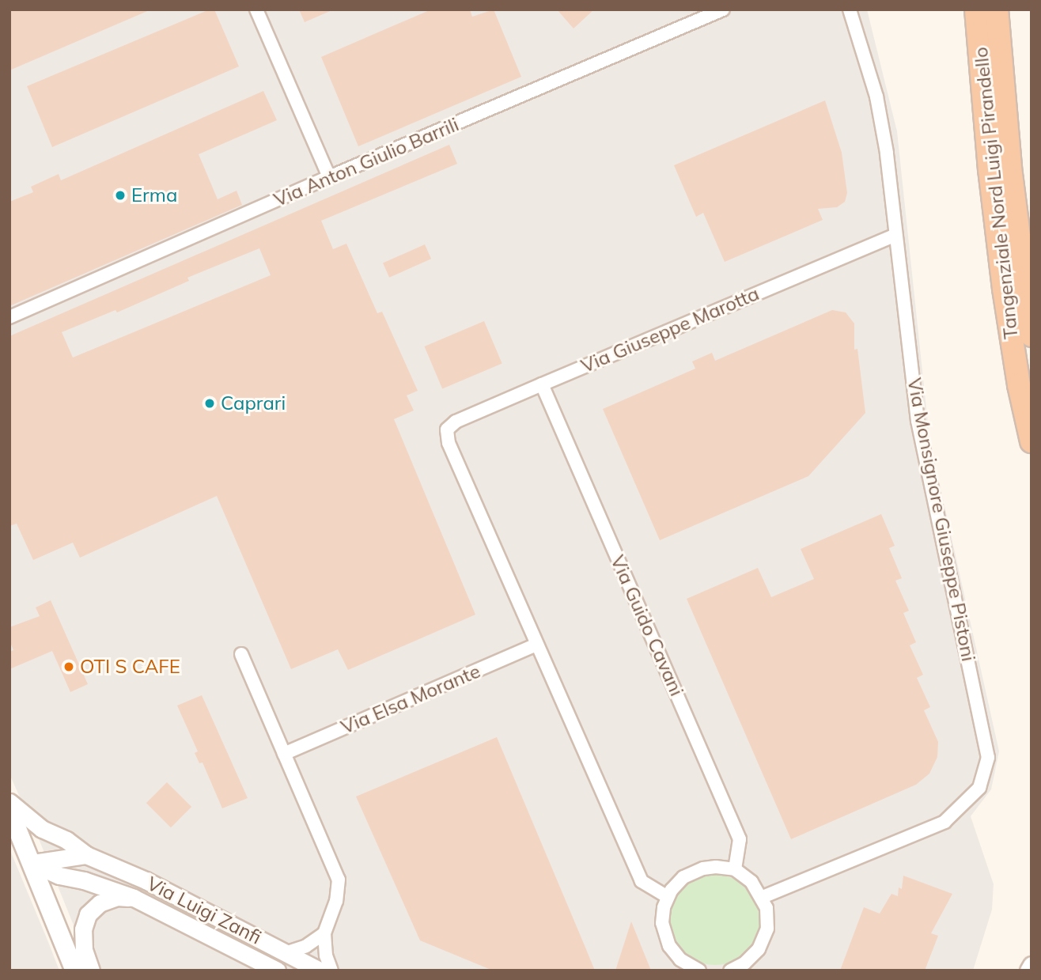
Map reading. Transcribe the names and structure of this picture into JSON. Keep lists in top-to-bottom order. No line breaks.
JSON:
{"streets":{"highway":["Tangenziale Nord Luigi Pirandello"],"street":["Via Anton Giulio Barrili","Via Giuseppe Marotta","Via Monsignore Giuseppe Pistoni","Via Guido Cavani","Via Elsa Morante","Via Luigi Zanfi"]},"crossings":[["Via Giuseppe Marotta","Via Monsignore Giuseppe Pistoni"],["Via Giuseppe Marotta","Via Guido Cavani"],["Via Giuseppe Marotta","Via Elsa Morante"]],"places":["Erma","Caprari","OTI S CAFE"]}
